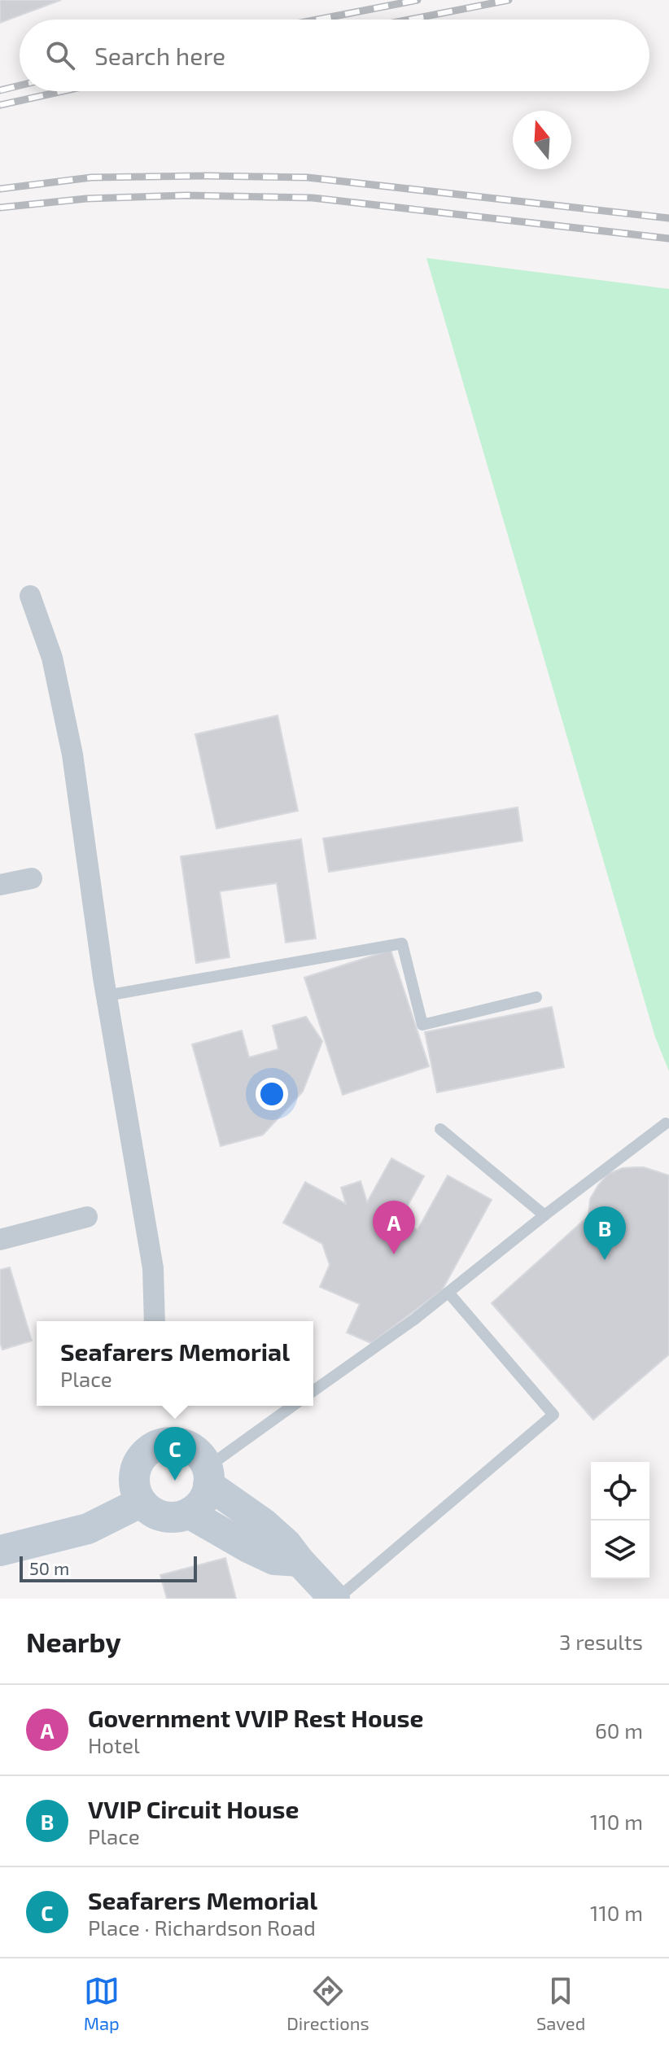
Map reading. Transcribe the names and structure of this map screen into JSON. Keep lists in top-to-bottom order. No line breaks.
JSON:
{"scale_bar":"50 m","north":"top","page":{"search":"Search here","pins":["A","B","C"],"popup":["Seafarers Memorial","Place"],"scale":"50 m","heading":["Nearby","3 results"],"list":[{"mark":"A","name":"Government VVIP Rest House","note":"Hotel","value":"60 m"},{"mark":"B","name":"VVIP Circuit House","note":"Place","value":"110 m"},{"mark":"C","name":"Seafarers Memorial","note":"Place · Richardson Road","value":"110 m"}],"nav":["Map","Directions","Saved"]}}
